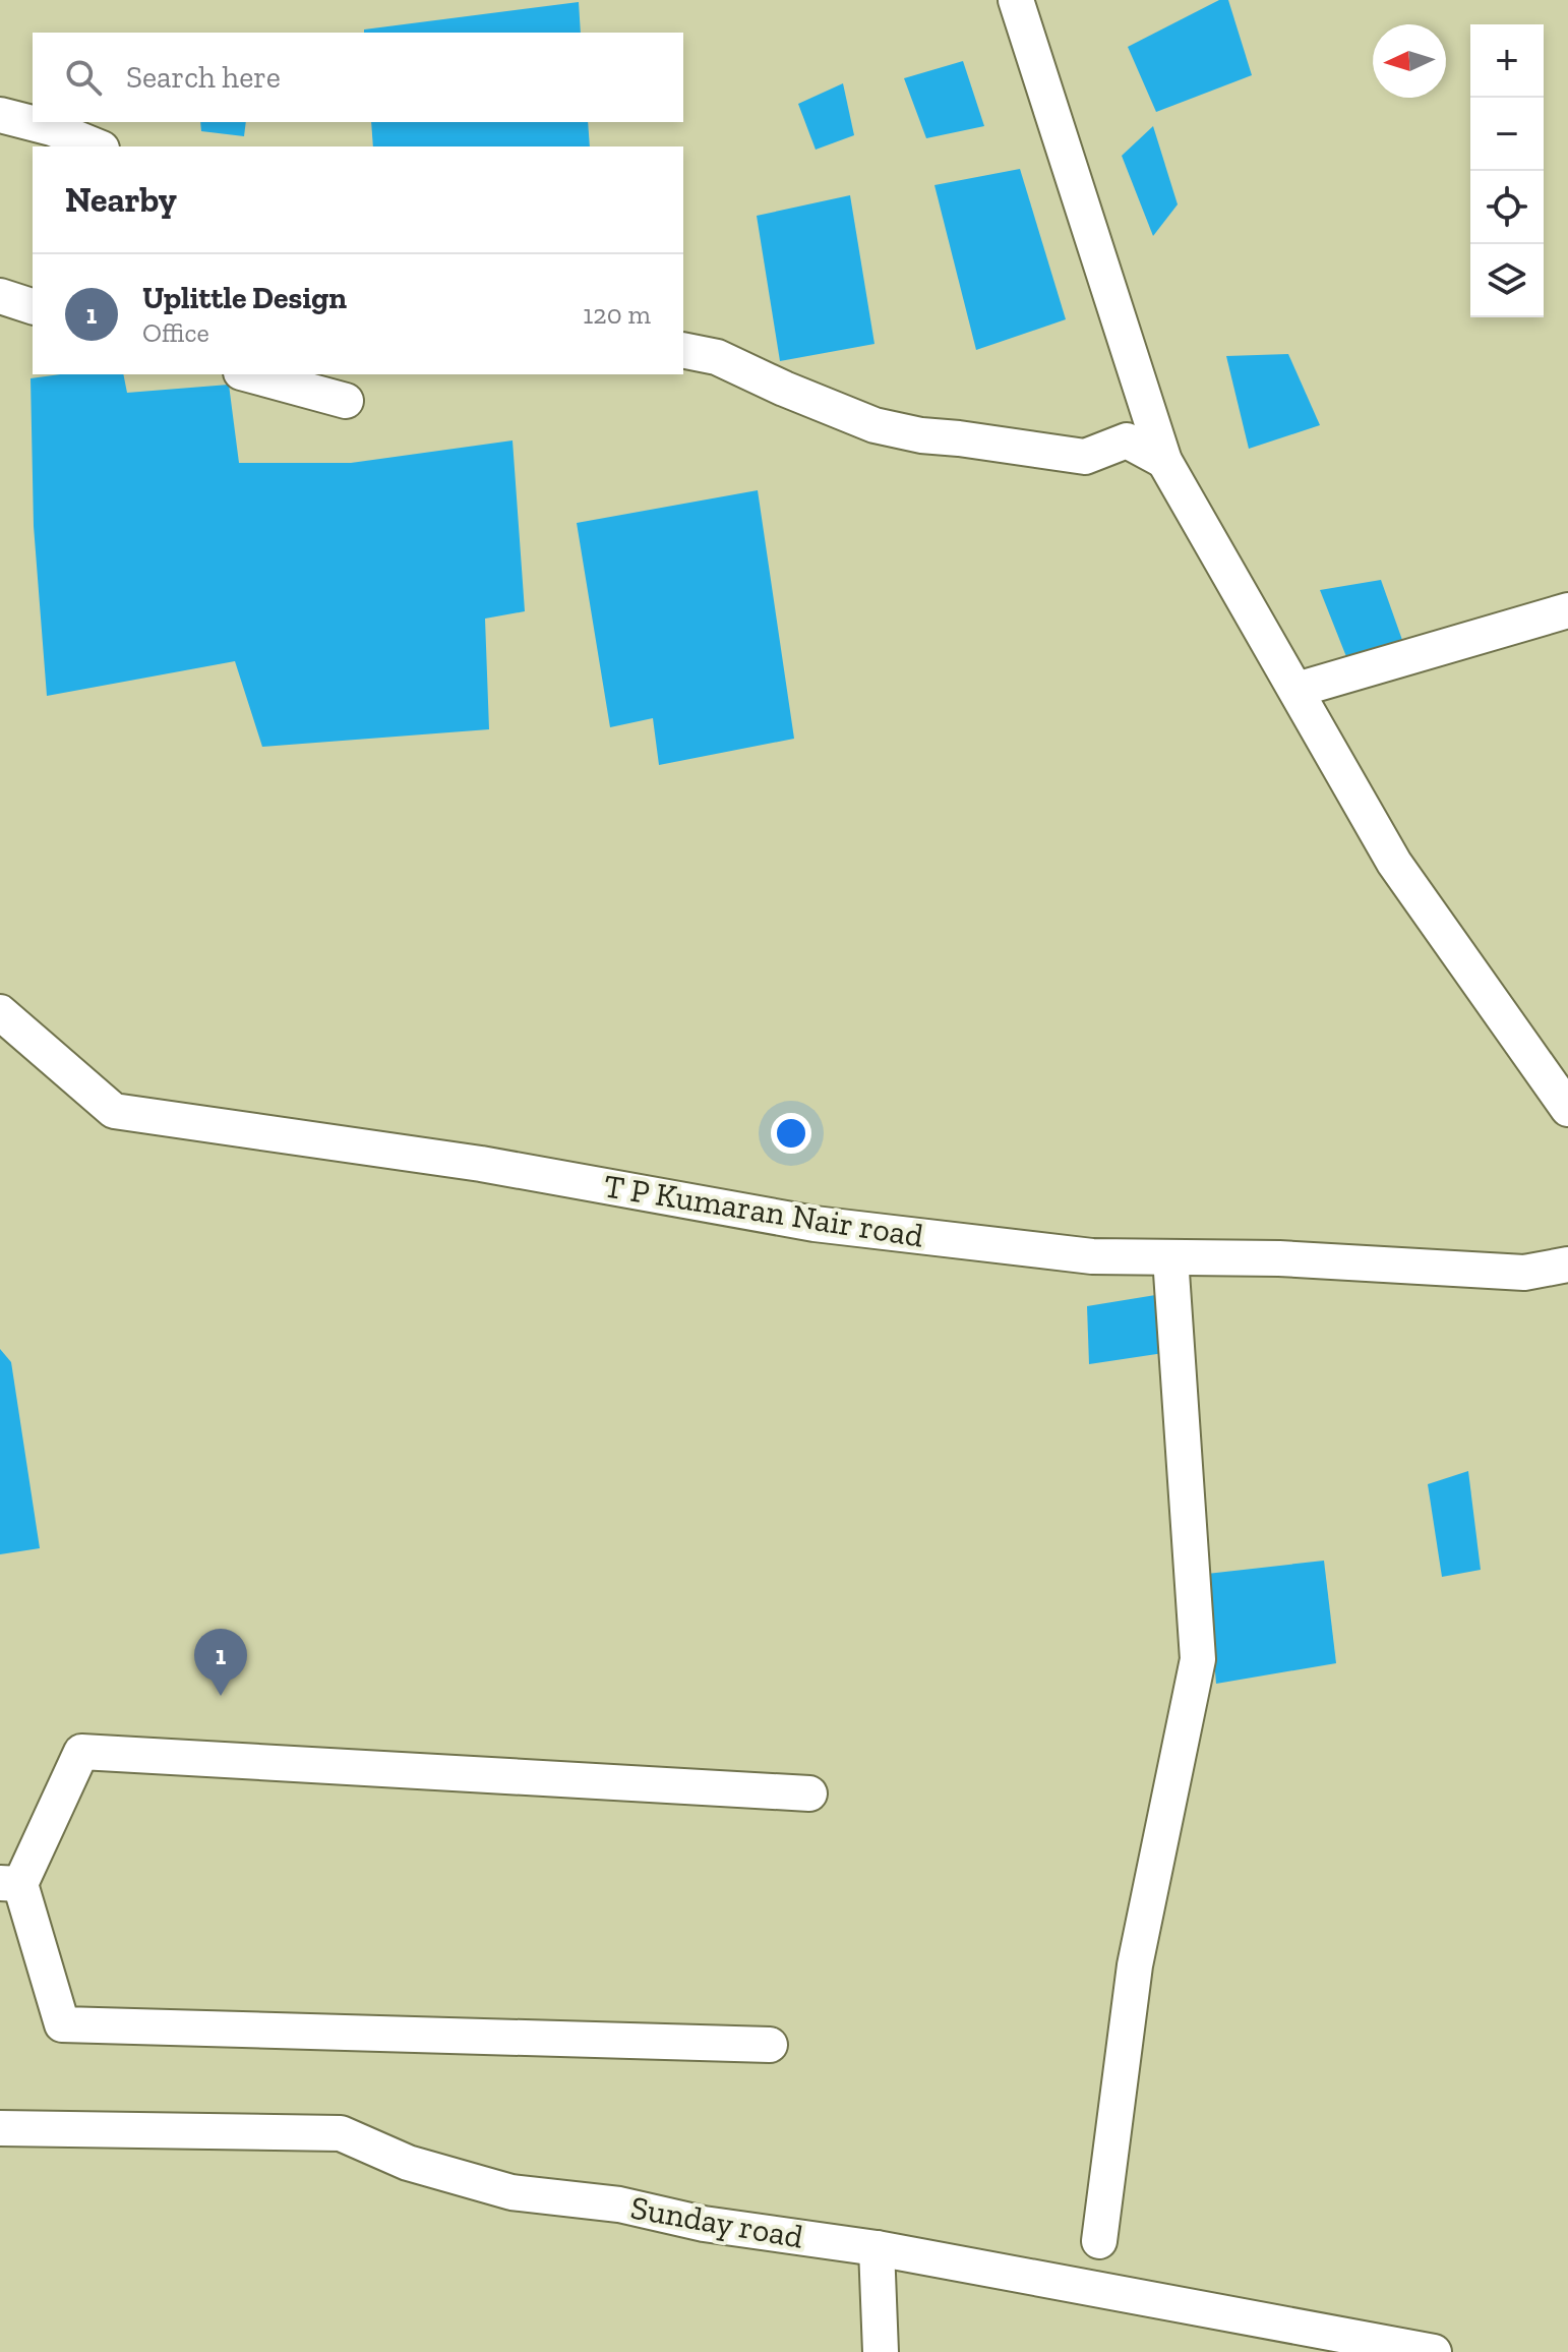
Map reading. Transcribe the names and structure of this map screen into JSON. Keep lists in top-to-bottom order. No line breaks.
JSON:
{"streets":{"street":["T P Kumaran Nair road","Sunday road"]},"north":"left","page":{"map_buttons":["+","−"],"search":"Search here","heading":"Nearby","list":[{"mark":"1","name":"Uplittle Design","note":"Office","value":"120 m"}],"pins":"1"}}
